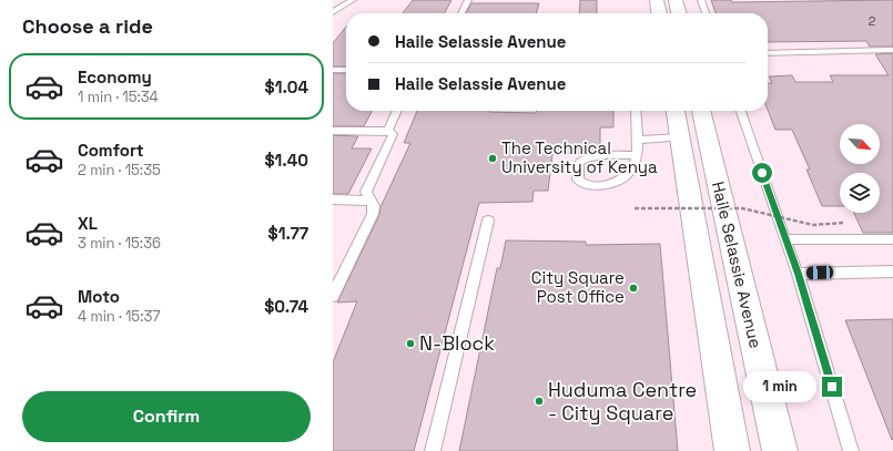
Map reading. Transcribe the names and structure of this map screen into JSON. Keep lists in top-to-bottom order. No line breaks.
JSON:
{"streets":{"main road":["Haile Selassie Avenue"]},"places":["The Technical University of Kenya","City Square Post Office","N-Block","Huduma Centre - City Square"],"house_numbers":["2"],"north":"bottom right","page":{"heading":"Choose a ride","banner":["Haile Selassie Avenue","Haile Selassie Avenue"],"list":[{"name":"Economy","note":"1 min · 15:34","value":"$1.04"},{"name":"Comfort","note":"2 min · 15:35","value":"$1.40"},{"name":"XL","note":"3 min · 15:36","value":"$1.77"},{"name":"Moto","note":"4 min · 15:37","value":"$0.74"}],"bubble":"1 min","buttons":"Confirm"}}
